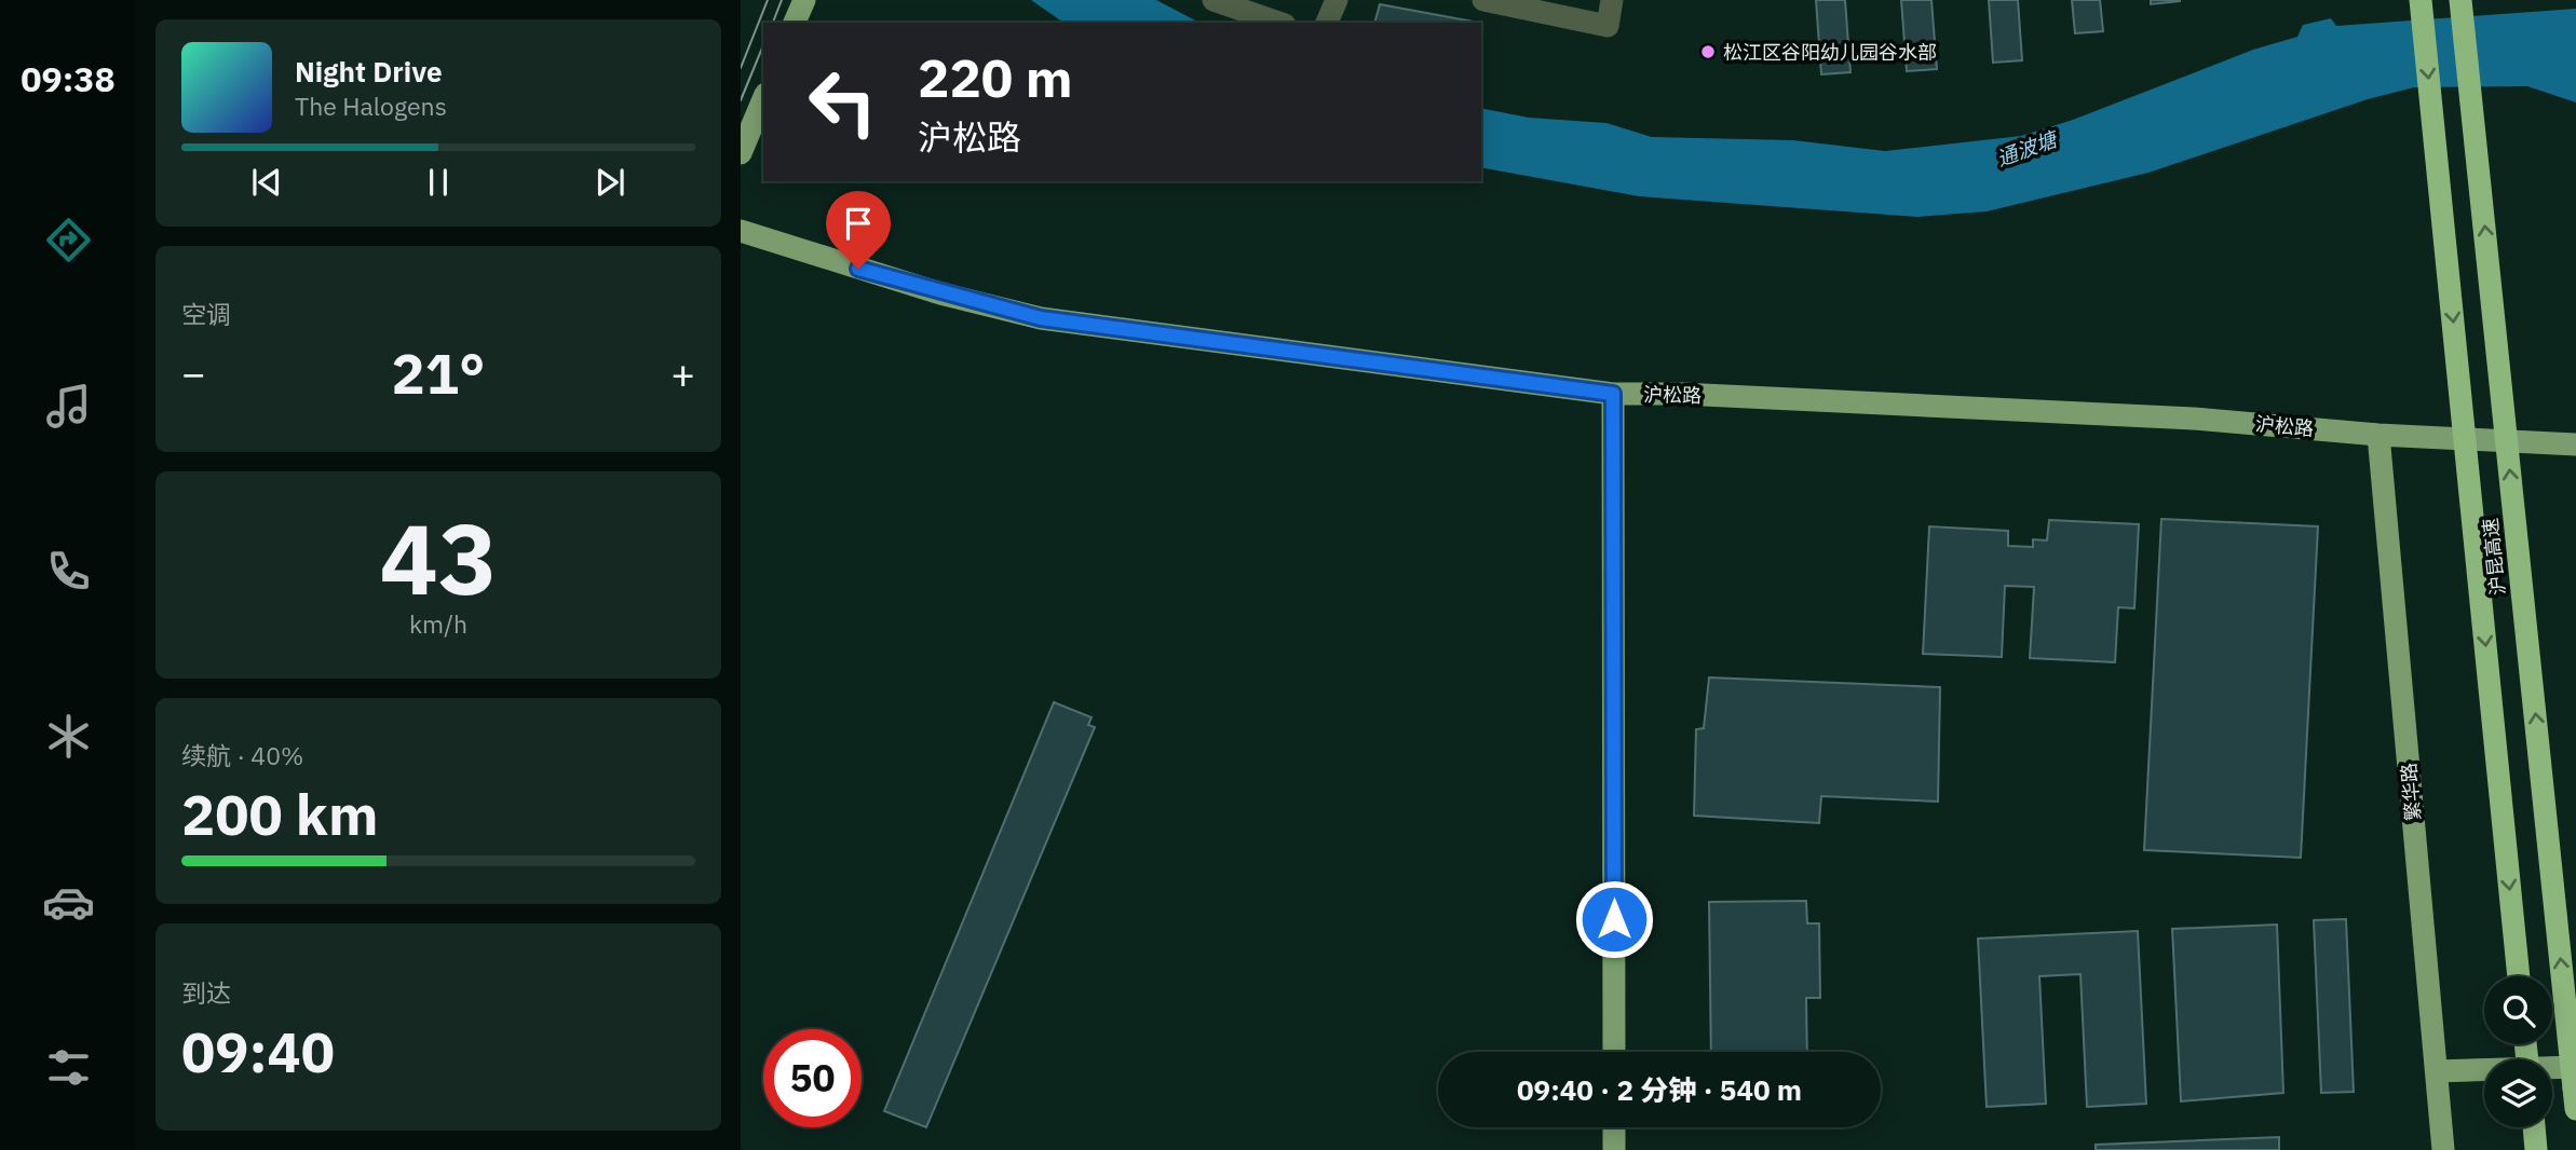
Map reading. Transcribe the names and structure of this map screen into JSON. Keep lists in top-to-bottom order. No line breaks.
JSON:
{"streets":{"highway":["沪昆高速"],"main road":["沪松路","繁华路"]},"crossings":[["沪松路","繁华路"]],"water":["通波塘"],"places":["松江区谷阳幼儿园谷水部"],"page":{"tabs":"09:38","turn":["220 m","沪松路"],"song":["Night Drive","The Halogens"],"tile":["空调",["43","km/h"],["续航 · 40%","200 km"],["到达","09:40"]],"heat":["−","21°","+"],"limit":"50","trip":"09:40 · 2 分钟 · 540 m"}}
